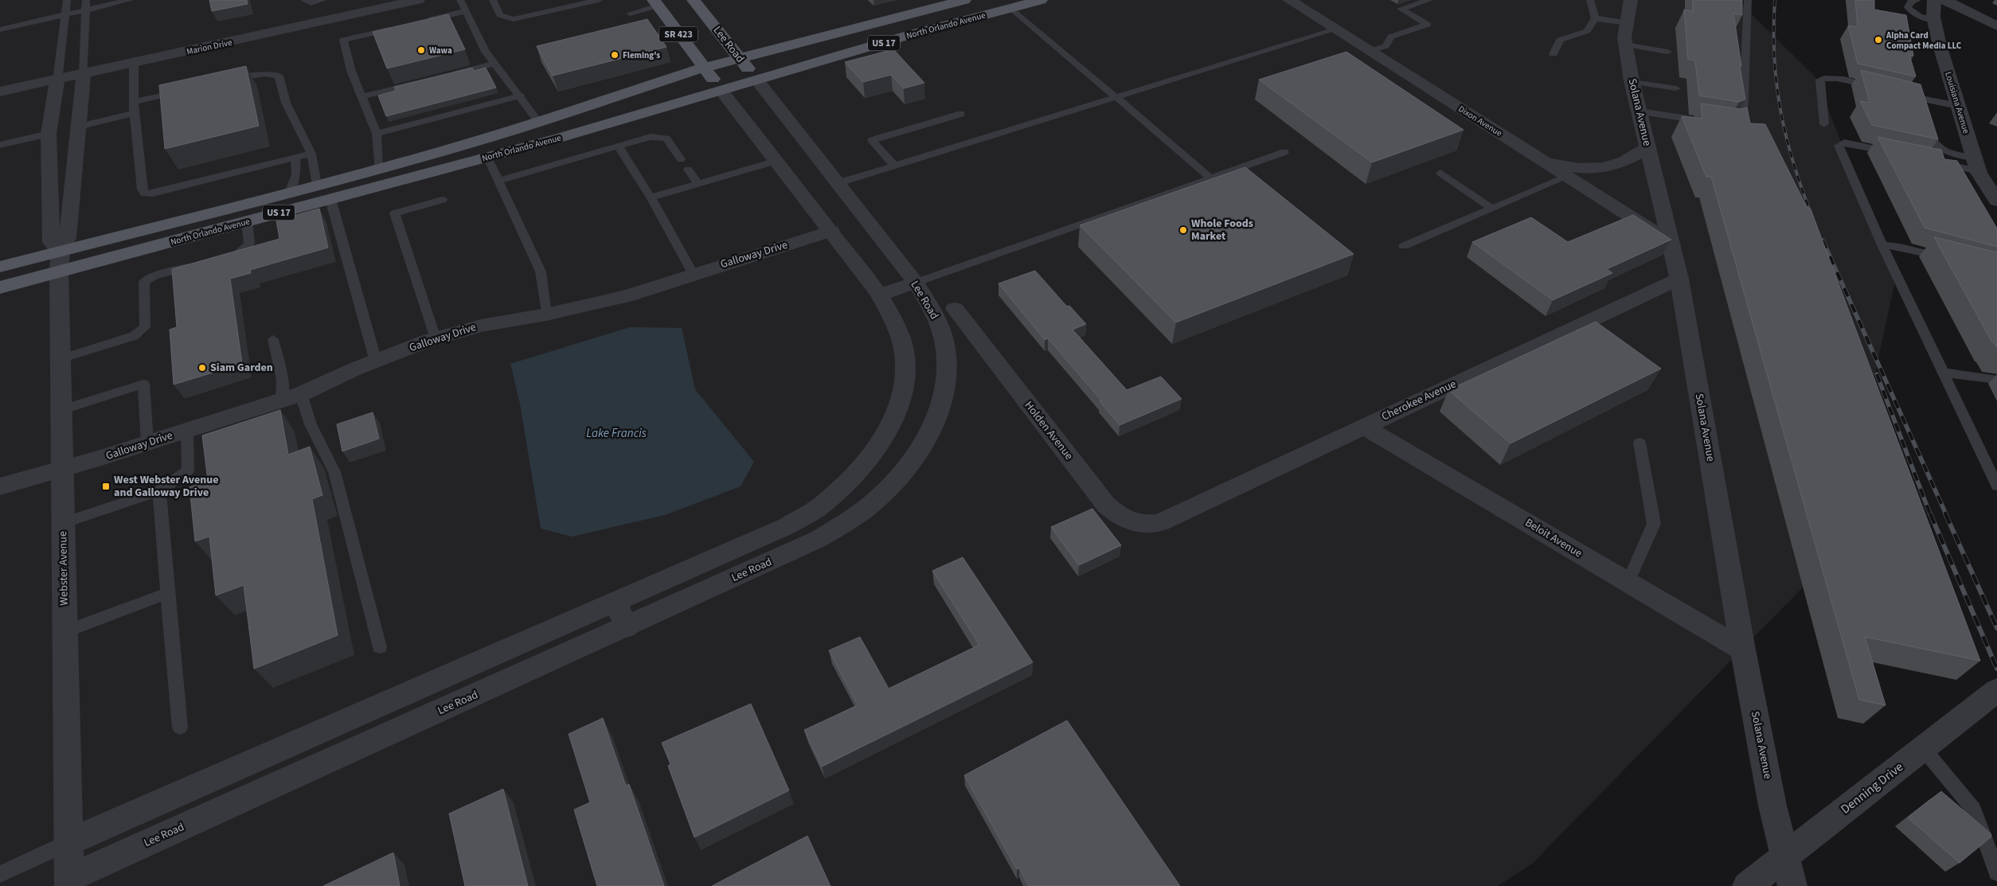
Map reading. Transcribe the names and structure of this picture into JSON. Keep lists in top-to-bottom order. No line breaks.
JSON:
{"streets":{"main road":["North Orlando Avenue","SR 423","US 17","Lee Road"],"street":["Marion Drive","Louisiana Avenue","Solana Avenue","Dixon Avenue","Galloway Drive","Cherokee Avenue","Holden Avenue","Beloit Avenue","Webster Avenue","Denning Drive"]},"crossings":[["North Orlando Avenue","SR 423"],["North Orlando Avenue","Lee Road"],["North Orlando Avenue","Webster Avenue"],["Lee Road","Webster Avenue"],["Marion Drive","Webster Avenue"],["Solana Avenue","Dixon Avenue"],["Solana Avenue","Cherokee Avenue"],["Solana Avenue","Beloit Avenue"],["Solana Avenue","Denning Drive"],["Galloway Drive","Webster Avenue"],["Cherokee Avenue","Holden Avenue"],["Cherokee Avenue","Beloit Avenue"]],"water":["Lake Francis"],"places":{"other":["Alpha Card Compact Media LLC","Wawa","Fleming's","Whole Foods Market","Siam Garden"],"transit":["West Webster Avenue and Galloway Drive"]}}
